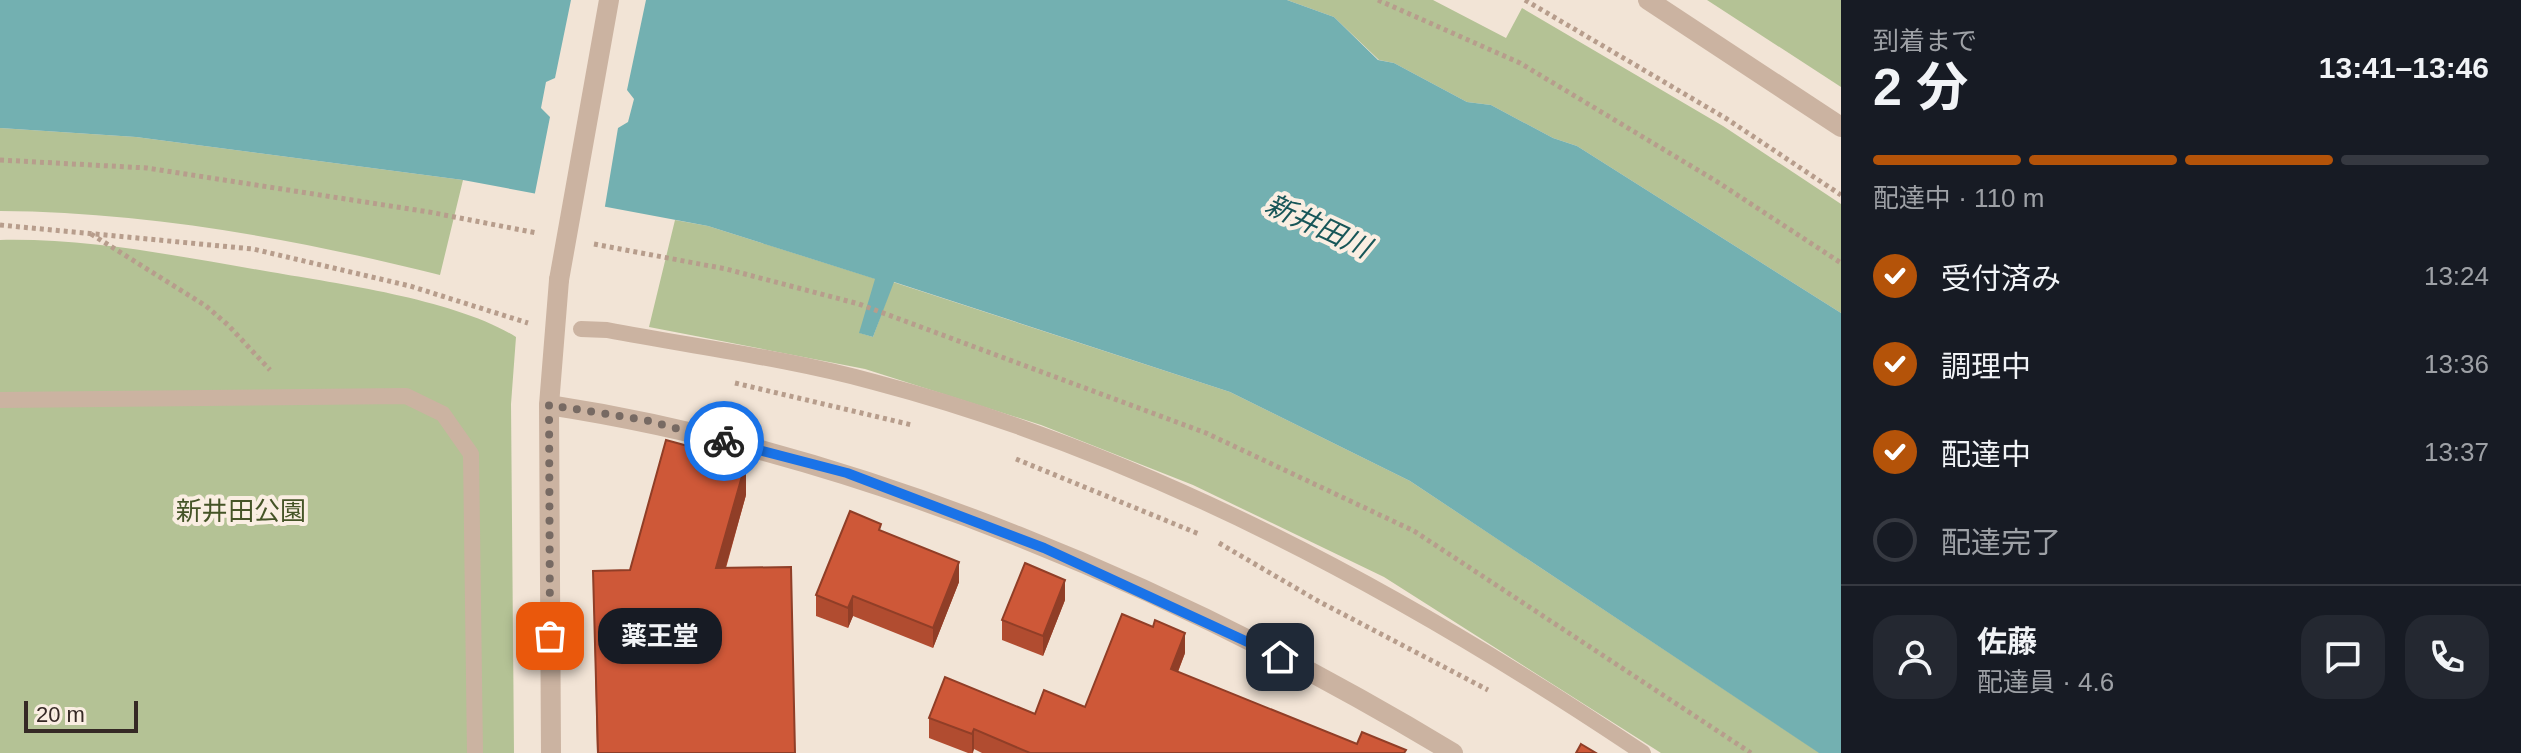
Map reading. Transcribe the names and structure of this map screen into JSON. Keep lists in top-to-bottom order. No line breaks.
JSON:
{"water":["新井田川"],"parks":["新井田公園"],"places":["薬王堂"],"scale_bar":"20 m","page":{"heading":["2 分","到着まで","13:41–13:46"],"panel":["佐藤","配達員 · 4.6"],"bar":"配達中 · 110 m","list":[["受付済み","13:24"],["調理中","13:36"],["配達中","13:37"],"配達完了"],"bubble":"薬王堂","scale":"20 m"}}
